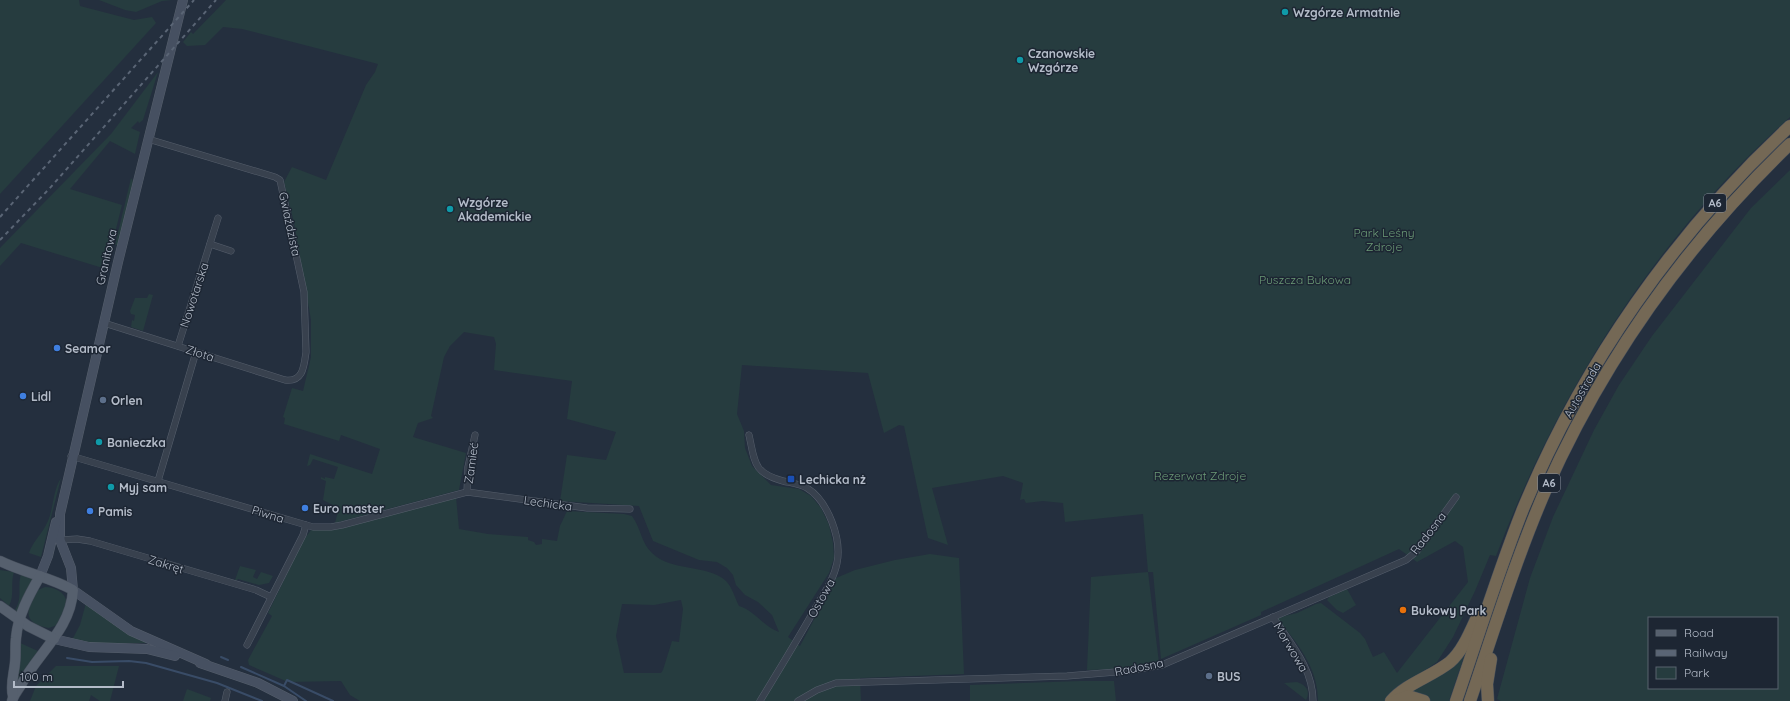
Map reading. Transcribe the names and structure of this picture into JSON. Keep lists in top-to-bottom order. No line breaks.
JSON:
{"streets":{"highway":["A6","Autostrada"],"street":["Gwiaździsta","Granitowa","Nowotarska","Złota","Zamieć","Lechicka","Piwna","Radosna","Zakręt","Ostowa","Morwowa"]},"crossings":[["Gwiaździsta","Granitowa"],["Gwiaździsta","Złota"],["Granitowa","Złota"],["Granitowa","Piwna"],["Granitowa","Zakręt"],["Nowotarska","Złota"],["Zamieć","Lechicka"],["Zamieć","Piwna"],["Lechicka","Piwna"],["Radosna","Morwowa"]],"parks":["Park Leśny Zdroje","Puszcza Bukowa","Rezerwat Zdroje"],"places":{"other":["Wzgórze Armatnie","Czanowskie Wzgórze","Wzgórze Akademickie","Seamor","Lidl","Orlen","Banieczka","Myj sam","Euro master","Pamis","Bukowy Park","BUS"],"transit":["Lechicka nż"]},"legend":["Road","Railway","Park"],"scale_bar":"100 m"}
